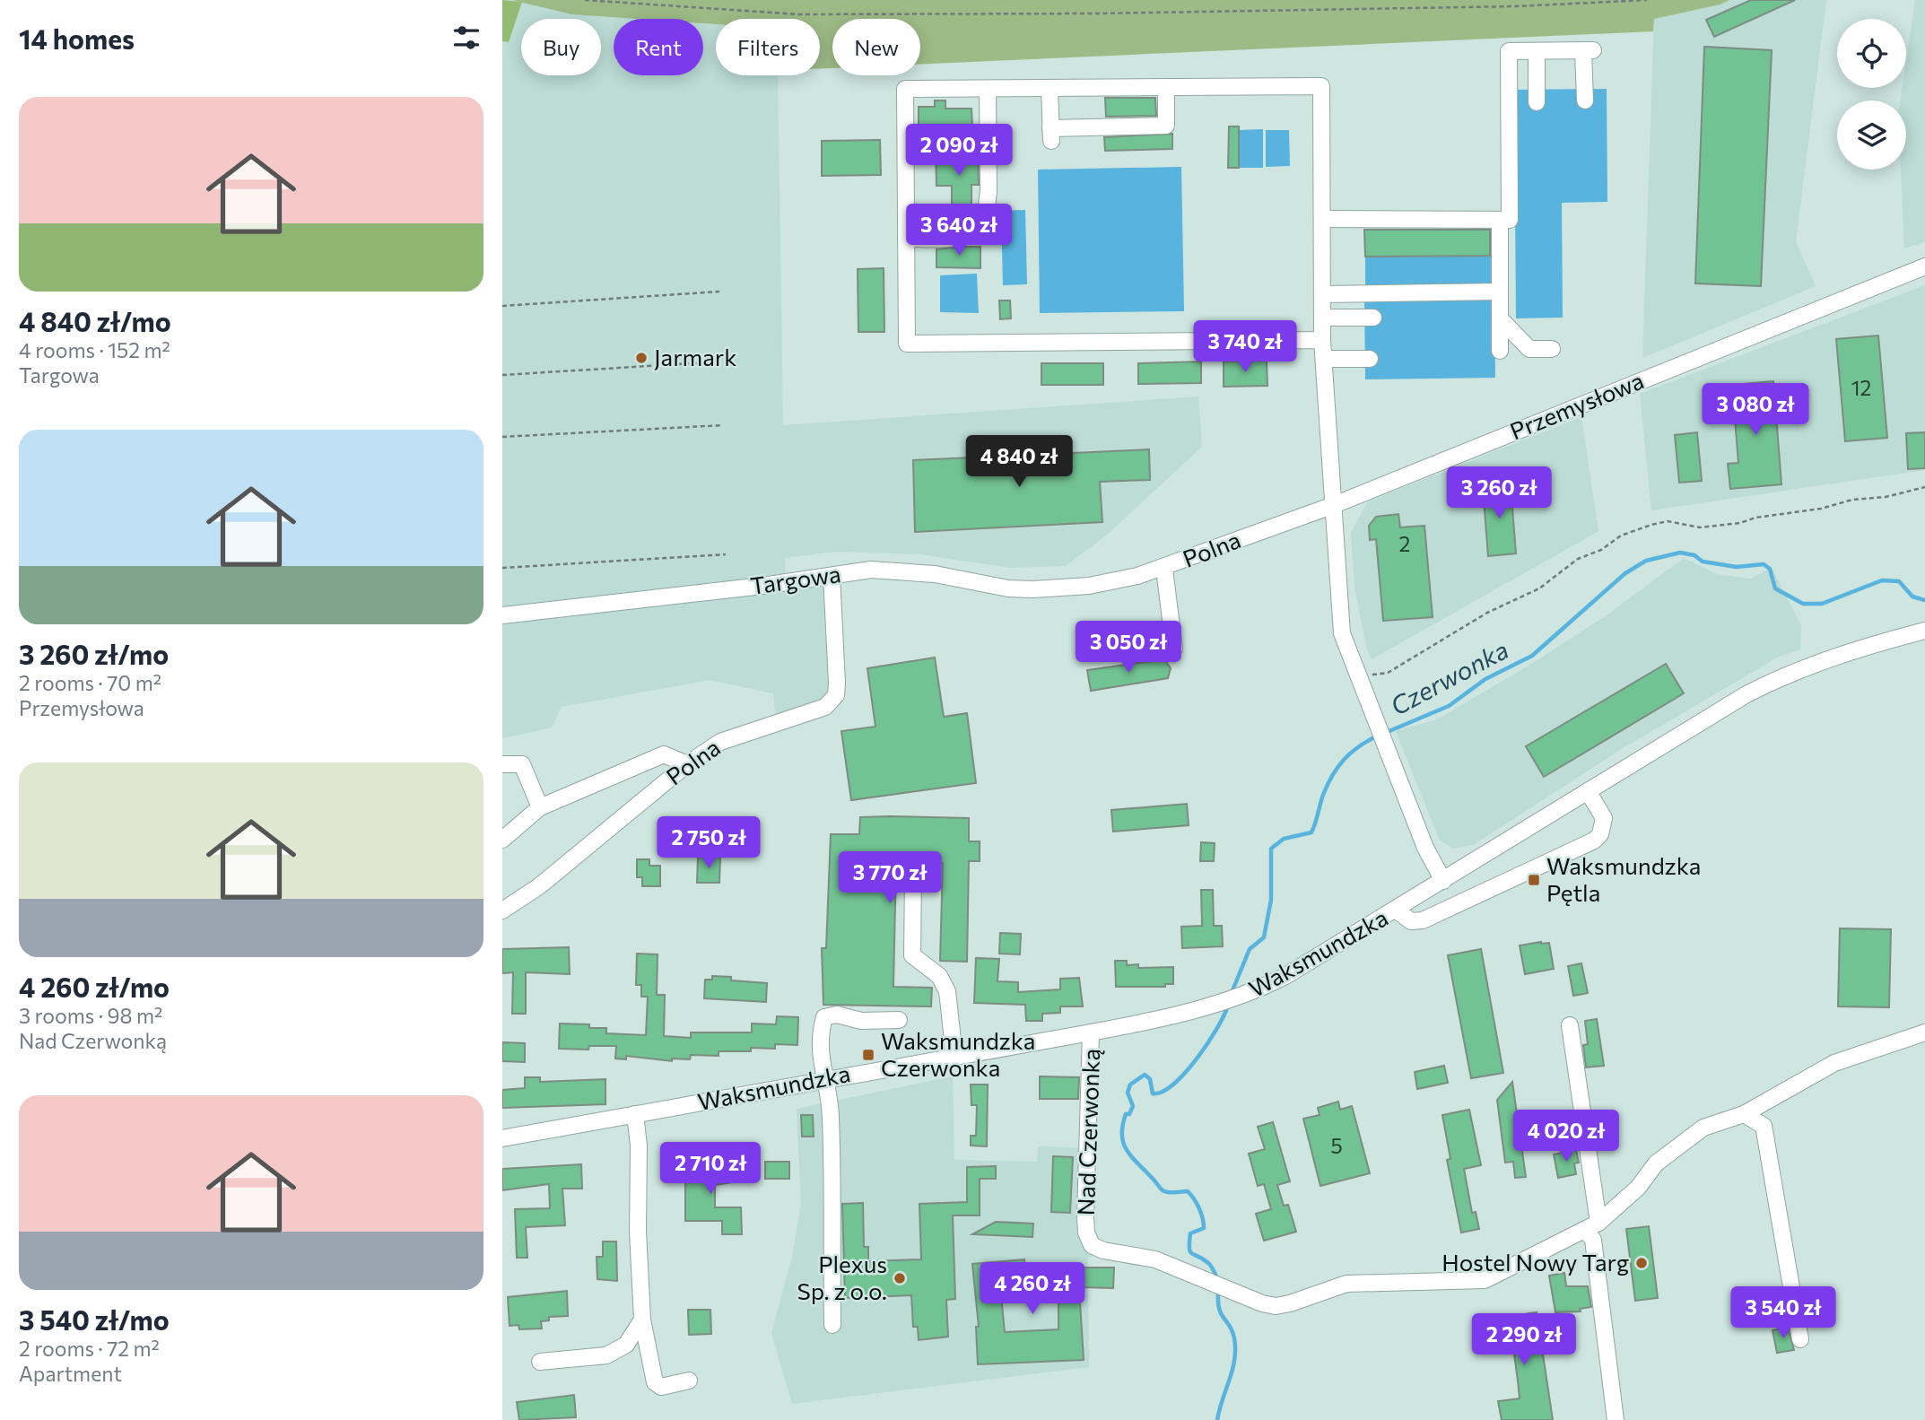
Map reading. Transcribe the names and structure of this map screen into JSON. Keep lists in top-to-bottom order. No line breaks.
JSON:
{"streets":{"street":["Przemysłowa","Polna","Targowa","Waksmundzka","Nad Czerwonką"]},"crossings":[["Przemysłowa","Polna"],["Polna","Targowa"],["Waksmundzka","Nad Czerwonką"]],"water":["Czerwonka"],"places":{"other":["Jarmark","Hostel Nowy Targ","Plexus Sp. z o.o."],"transit":["Waksmundzka Pętla","Waksmundzka Czerwonka"]},"house_numbers":["12","2","5"],"page":{"heading":"14 homes","chip":["Buy","Rent","Filters","New"],"list":[{"name":"4 840 zł/mo","note":"4 rooms · 152 m² · Targowa"},{"name":"3 260 zł/mo","note":"2 rooms · 70 m² · Przemysłowa"},{"name":"4 260 zł/mo","note":"3 rooms · 98 m² · Nad Czerwonką"},{"name":"3 540 zł/mo","note":"2 rooms · 72 m² · Apartment"}],"price":["2 090 zł","3 640 zł","3 740 zł","3 080 zł","4 840 zł","3 260 zł","3 050 zł","2 750 zł","3 770 zł","4 020 zł","2 710 zł","4 260 zł","3 540 zł","2 290 zł"]}}
